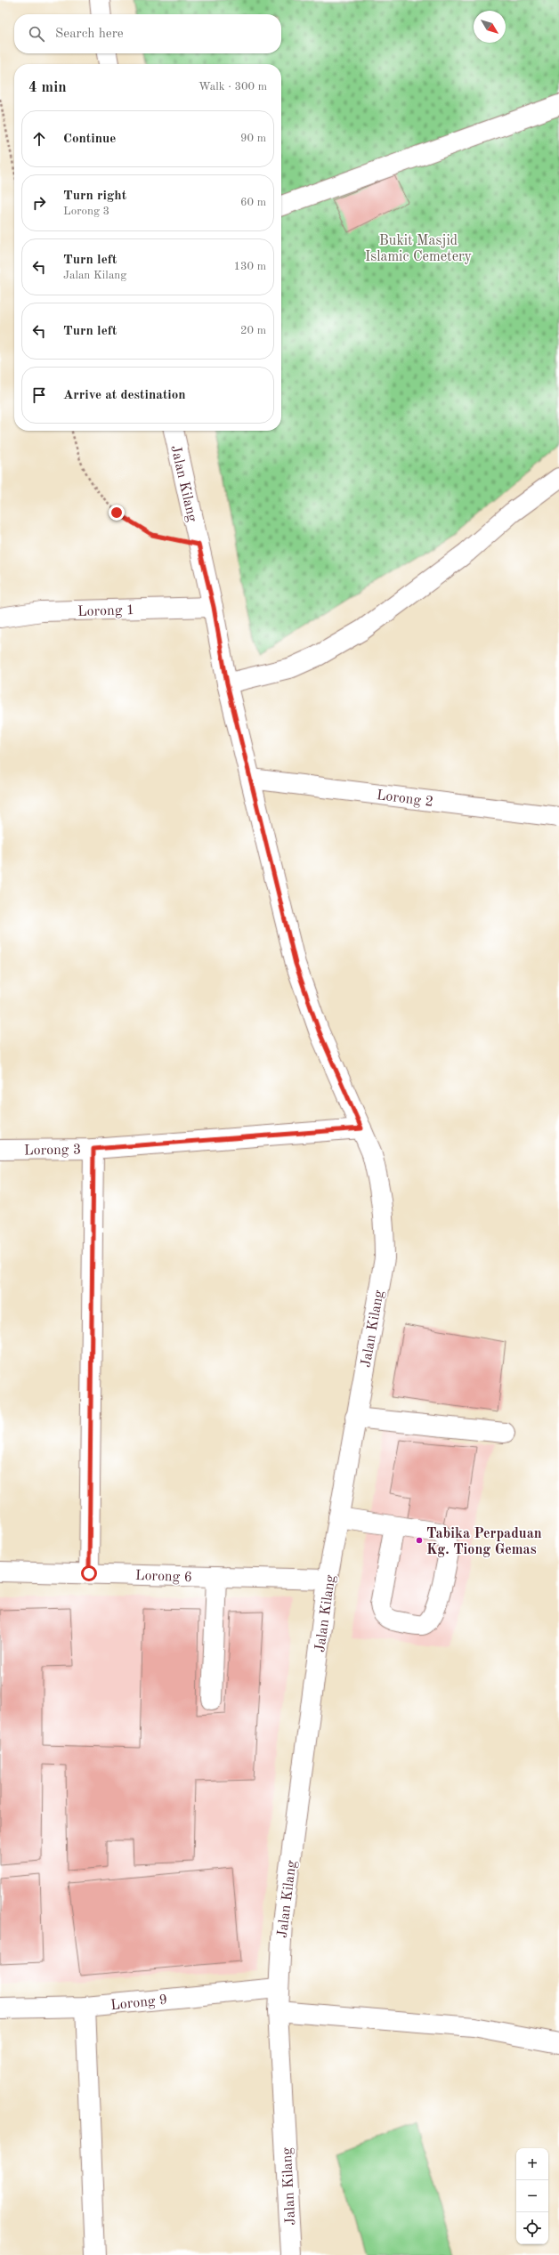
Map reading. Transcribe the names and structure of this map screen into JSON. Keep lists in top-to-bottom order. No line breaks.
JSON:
{"streets":{"street":["Jalan Kilang","Lorong 1","Lorong 2","Lorong 3","Lorong 6","Lorong 9"]},"crossings":[["Jalan Kilang","Lorong 1"],["Jalan Kilang","Lorong 2"],["Jalan Kilang","Lorong 3"],["Jalan Kilang","Lorong 6"],["Jalan Kilang","Lorong 9"]],"parks":["Bukit Masjid Islamic Cemetery"],"places":["Tabika Perpaduan Kg. Tiong Gemas"],"north":"bottom right","page":{"search":"Search here","heading":["4 min","Walk · 300 m"],"list":[["Continue","90 m"],["Turn right","Lorong 3","60 m"],["Turn left","Jalan Kilang","130 m"],["Turn left","20 m"],"Arrive at destination"],"map_buttons":["+","−"]}}
